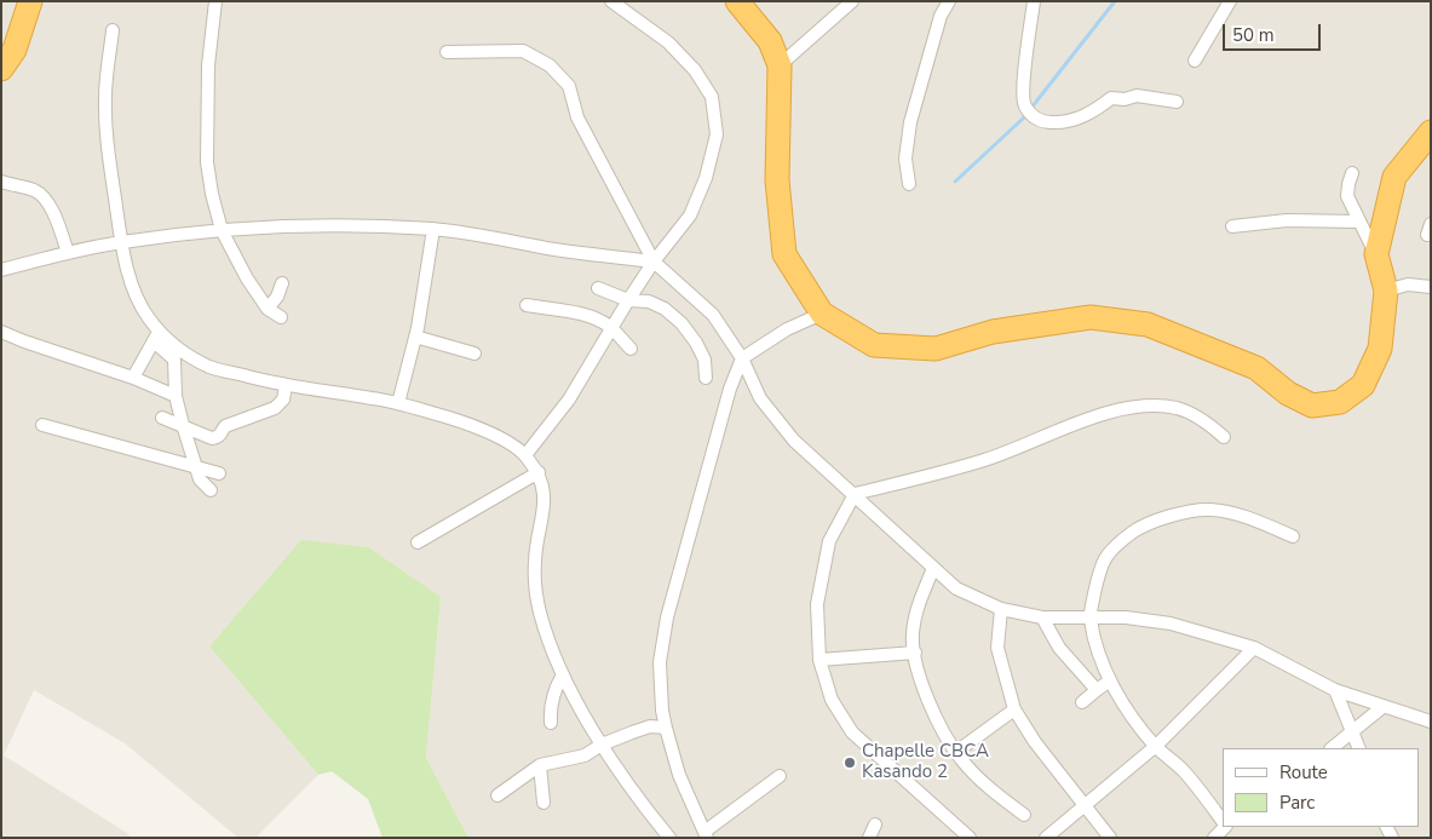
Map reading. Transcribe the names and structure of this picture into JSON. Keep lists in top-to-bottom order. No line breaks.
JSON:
{"places":["Chapelle CBCA Kasando 2"],"legend":["Route","Parc"],"scale_bar":"50 m"}
